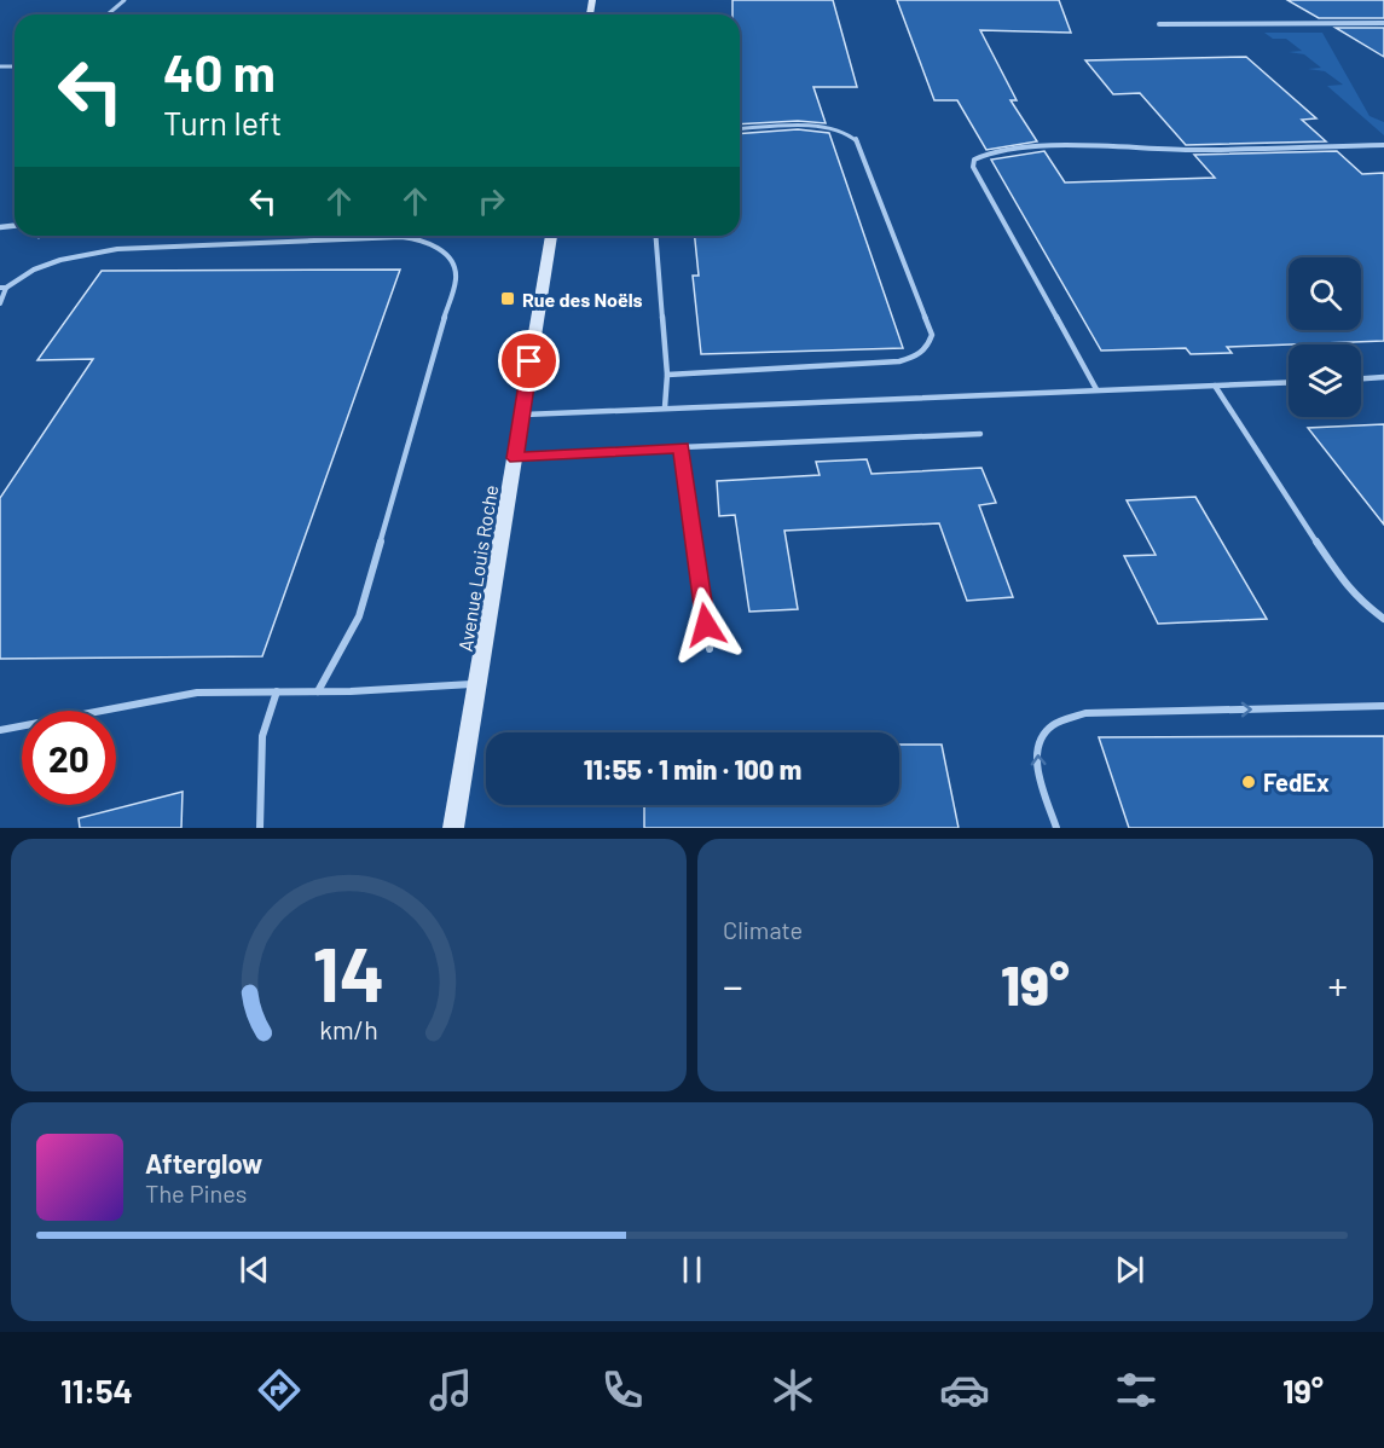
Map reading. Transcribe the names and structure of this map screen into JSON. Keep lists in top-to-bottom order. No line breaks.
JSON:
{"streets":{"main road":["Avenue Louis Roche"]},"places":{"transit":["Rue des Noëls"],"other":["FedEx"]},"page":{"turn":["40 m","Turn left"],"limit":"20","trip":"11:55 · 1 min · 100 m","tile":"Climate","heat":["−","19°","+"],"song":["Afterglow","The Pines"],"tabs":["11:54","19°"],"gauge":["14","km/h"]}}
